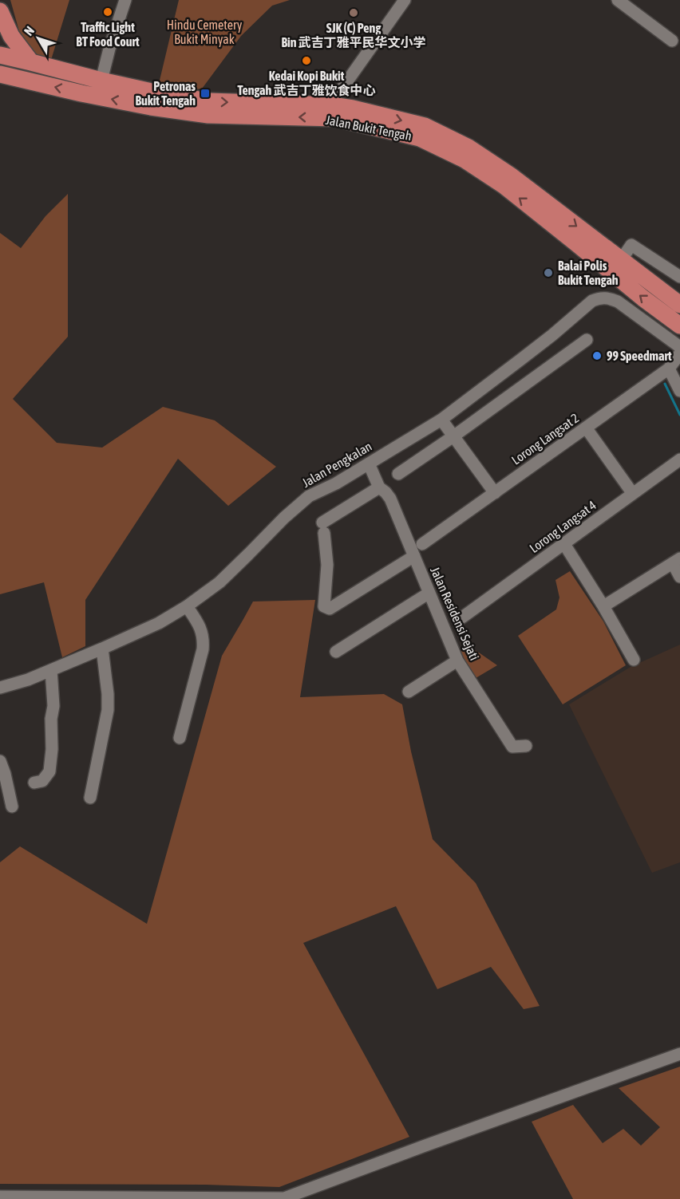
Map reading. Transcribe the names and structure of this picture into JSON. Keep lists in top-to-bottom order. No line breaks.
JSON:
{"streets":{"highway":["Jalan Bukit Tengah"],"street":["Lorong Langsat 2","Jalan Pengkalan","Lorong Langsat 4","Jalan Residensi Sejati"]},"parks":["Hindu Cemetery Bukit Minyak"],"places":{"other":["Traffic Light BT Food Court","SJK (C) Peng Bin 武吉丁雅平民华文小学","Kedai Kopi Bukit Tengah 武吉丁雅饮食中心","Balai Polis Bukit Tengah","99 Speedmart"],"transit":["Petronas Bukit Tengah"]},"north":"top left"}
